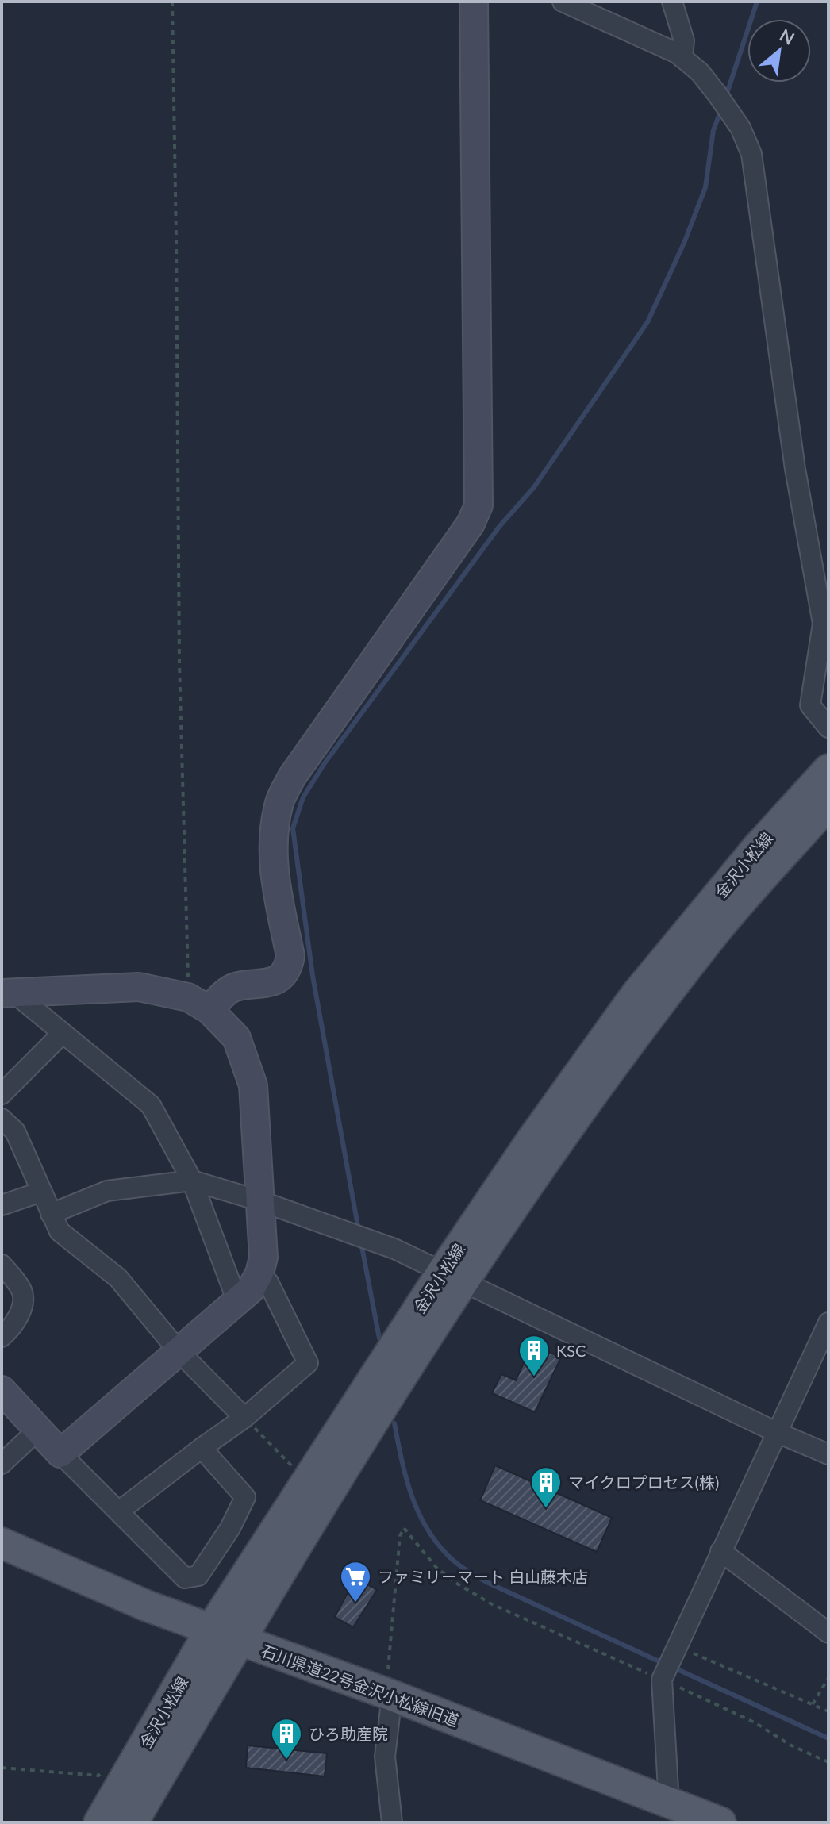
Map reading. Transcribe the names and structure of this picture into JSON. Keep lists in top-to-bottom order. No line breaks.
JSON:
{"streets":{"main road":["金沢小松線","石川県道22号金沢小松線旧道"]},"crossings":[["金沢小松線","石川県道22号金沢小松線旧道"]],"places":{"building":["KSC","マイクロプロセス(株)","ひろ助産院"],"supermarket":["ファミリーマート 白山藤木店"]},"north":"top right"}
